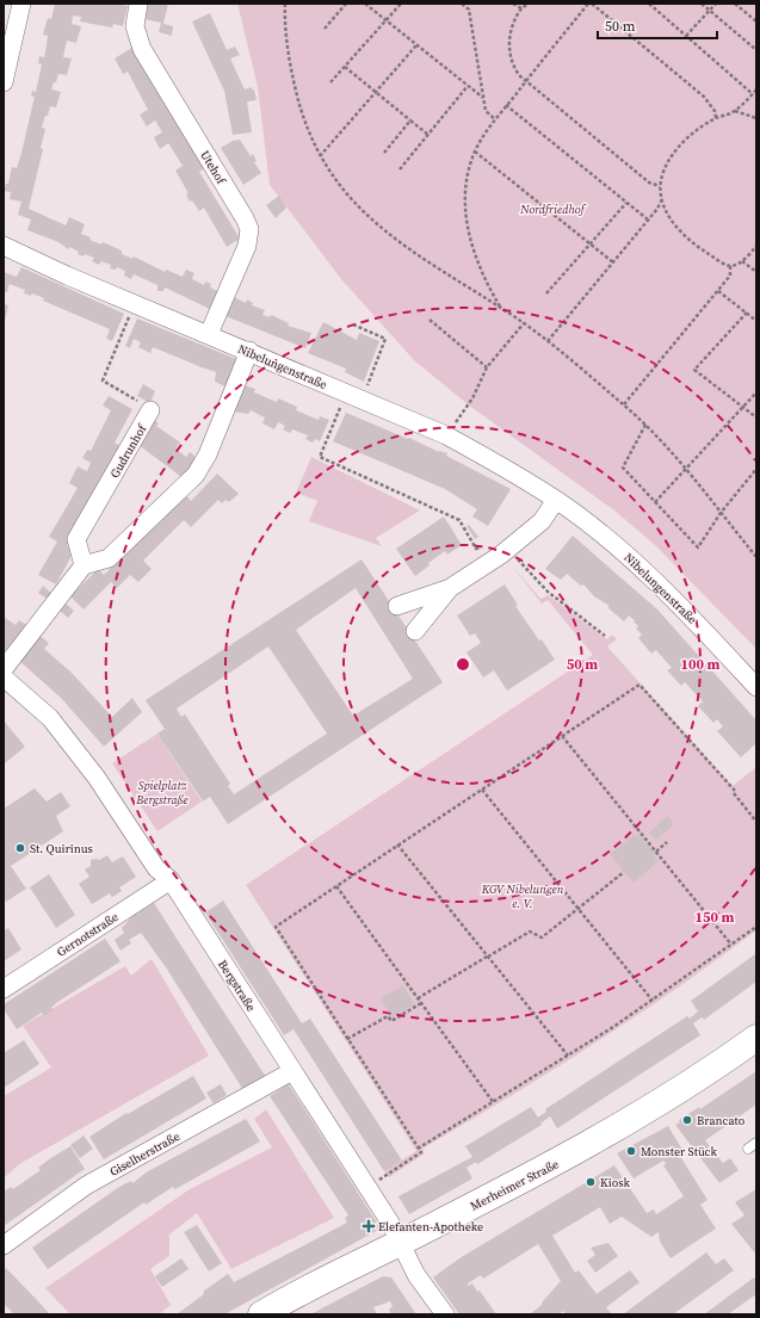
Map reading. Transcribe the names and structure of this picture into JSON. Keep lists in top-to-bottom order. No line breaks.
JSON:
{"streets":{"main road":["Merheimer Straße"],"street":["Utehof","Nibelungenstraße","Gudrunhof","Gernotstraße","Bergstraße","Giselherstraße"]},"crossings":[["Utehof","Nibelungenstraße"],["Nibelungenstraße","Gudrunhof"],["Gernotstraße","Bergstraße"],["Bergstraße","Giselherstraße"],["Bergstraße","Merheimer Straße"]],"parks":["Nordfriedhof","Spielplatz Bergstraße","KGV Nibelungen e. V."],"places":{"other":["St. Quirinus","Brancato","Monster Stück","Kiosk"],"health":["Elefanten-Apotheke"]},"scale_bar":"50 m","rings":["50 m","100 m","150 m"]}
